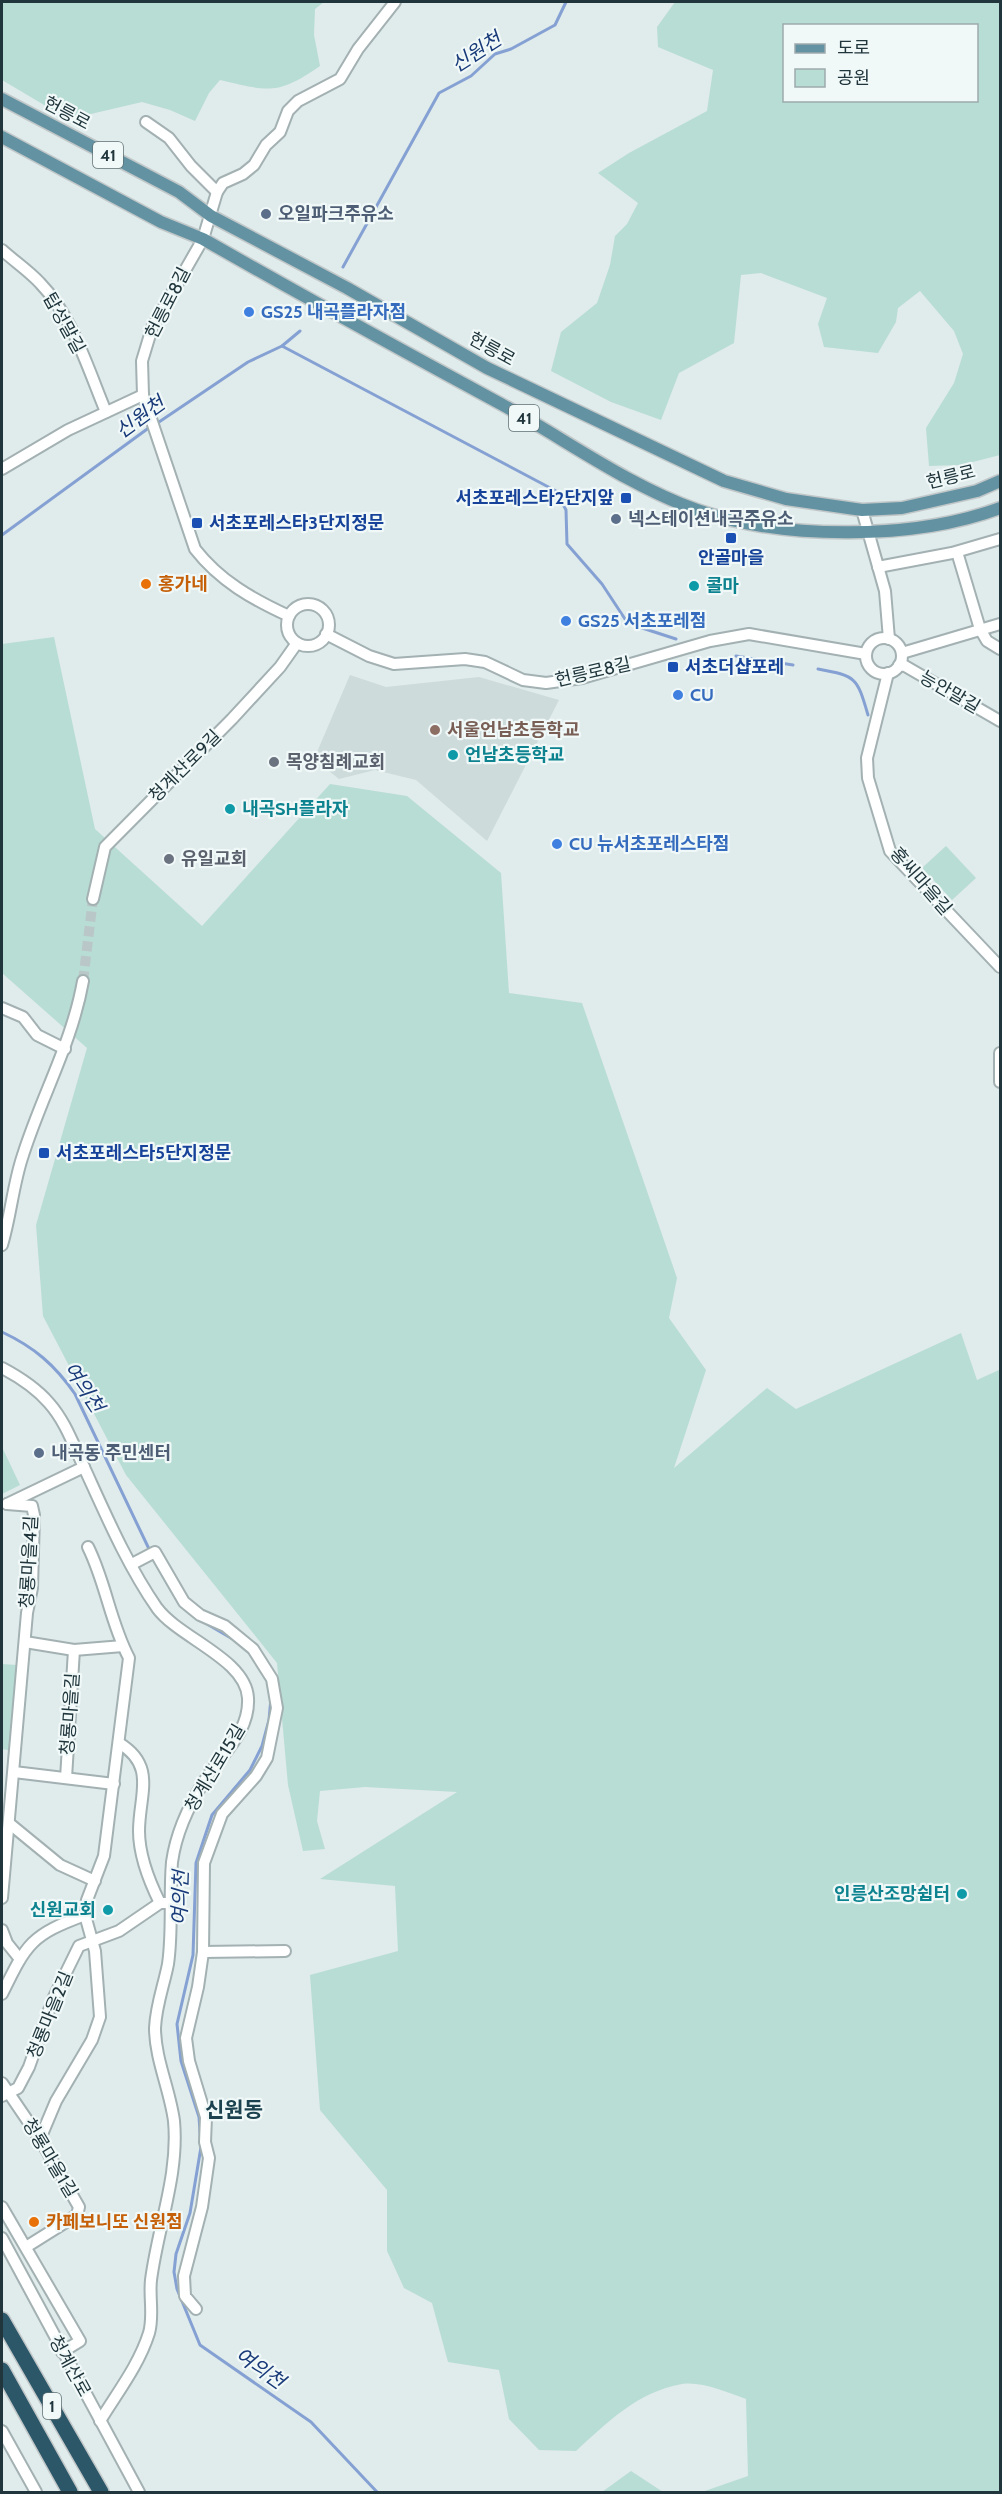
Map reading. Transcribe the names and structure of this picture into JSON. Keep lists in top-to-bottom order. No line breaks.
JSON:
{"streets":{"highway":["1"],"main road":["헌릉로","41"],"street":["헌릉로8길","탑성말길","능안말길","청계산로9길","홍씨마을길","청룡마을4길","청룡마을길","청계산로15길","청룡마을2길","청룡마을1길","청계산로"]},"crossings":[["헌릉로","헌릉로8길"],["41","헌릉로8길"],["헌릉로8길","능안말길"],["헌릉로8길","청계산로9길"],["헌릉로8길","홍씨마을길"],["능안말길","홍씨마을길"],["청계산로15길","청계산로"],["청룡마을2길","청룡마을1길"]],"districts":["신원동"],"water":["신원천","여의천"],"places":{"other":["오일파크주유소","GS25 내곡플라자점","넥스테이션내곡주유소","홍가네","콜마","GS25 서초포레점","CU","서울언남초등학교","언남초등학교","목양침례교회","내곡SH플라자","CU 뉴서초포레스타점","유일교회","내곡동 주민센터","인릉산조망쉼터","신원교회","카페보니또 신원점"],"transit":["서초포레스타2단지앞","서초포레스타3단지정문","안골마을","서초더샵포레","서초포레스타5단지정문"]},"legend":["도로","공원"]}
